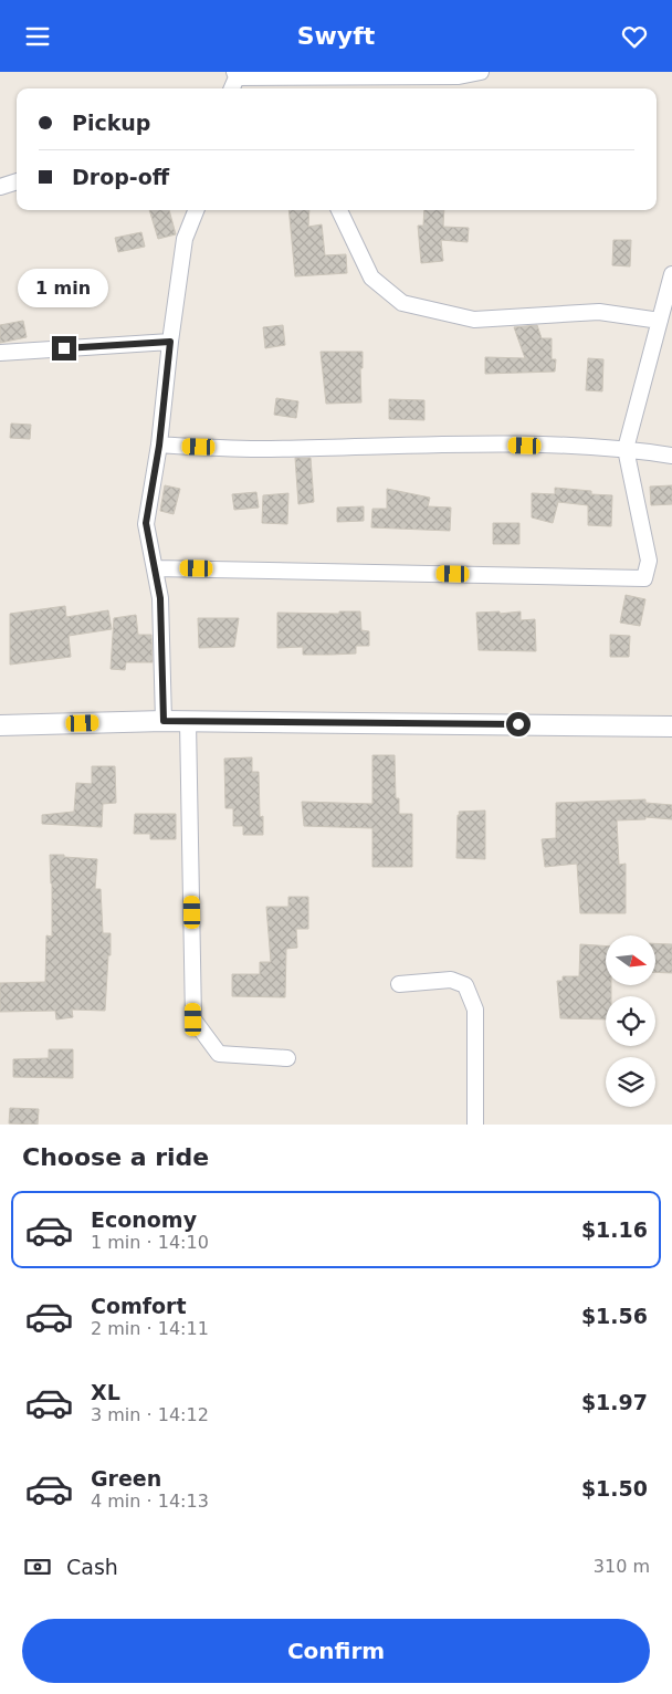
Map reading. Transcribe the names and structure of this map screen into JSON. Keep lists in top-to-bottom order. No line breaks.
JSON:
{"north":"right","page":{"header":"Swyft","banner":["Pickup","Drop-off"],"bubble":"1 min","heading":"Choose a ride","list":[{"name":"Economy","note":"1 min · 14:10","value":"$1.16"},{"name":"Comfort","note":"2 min · 14:11","value":"$1.56"},{"name":"XL","note":"3 min · 14:12","value":"$1.97"},{"name":"Green","note":"4 min · 14:13","value":"$1.50"}],"pay":["Cash","310 m"],"buttons":"Confirm"}}
